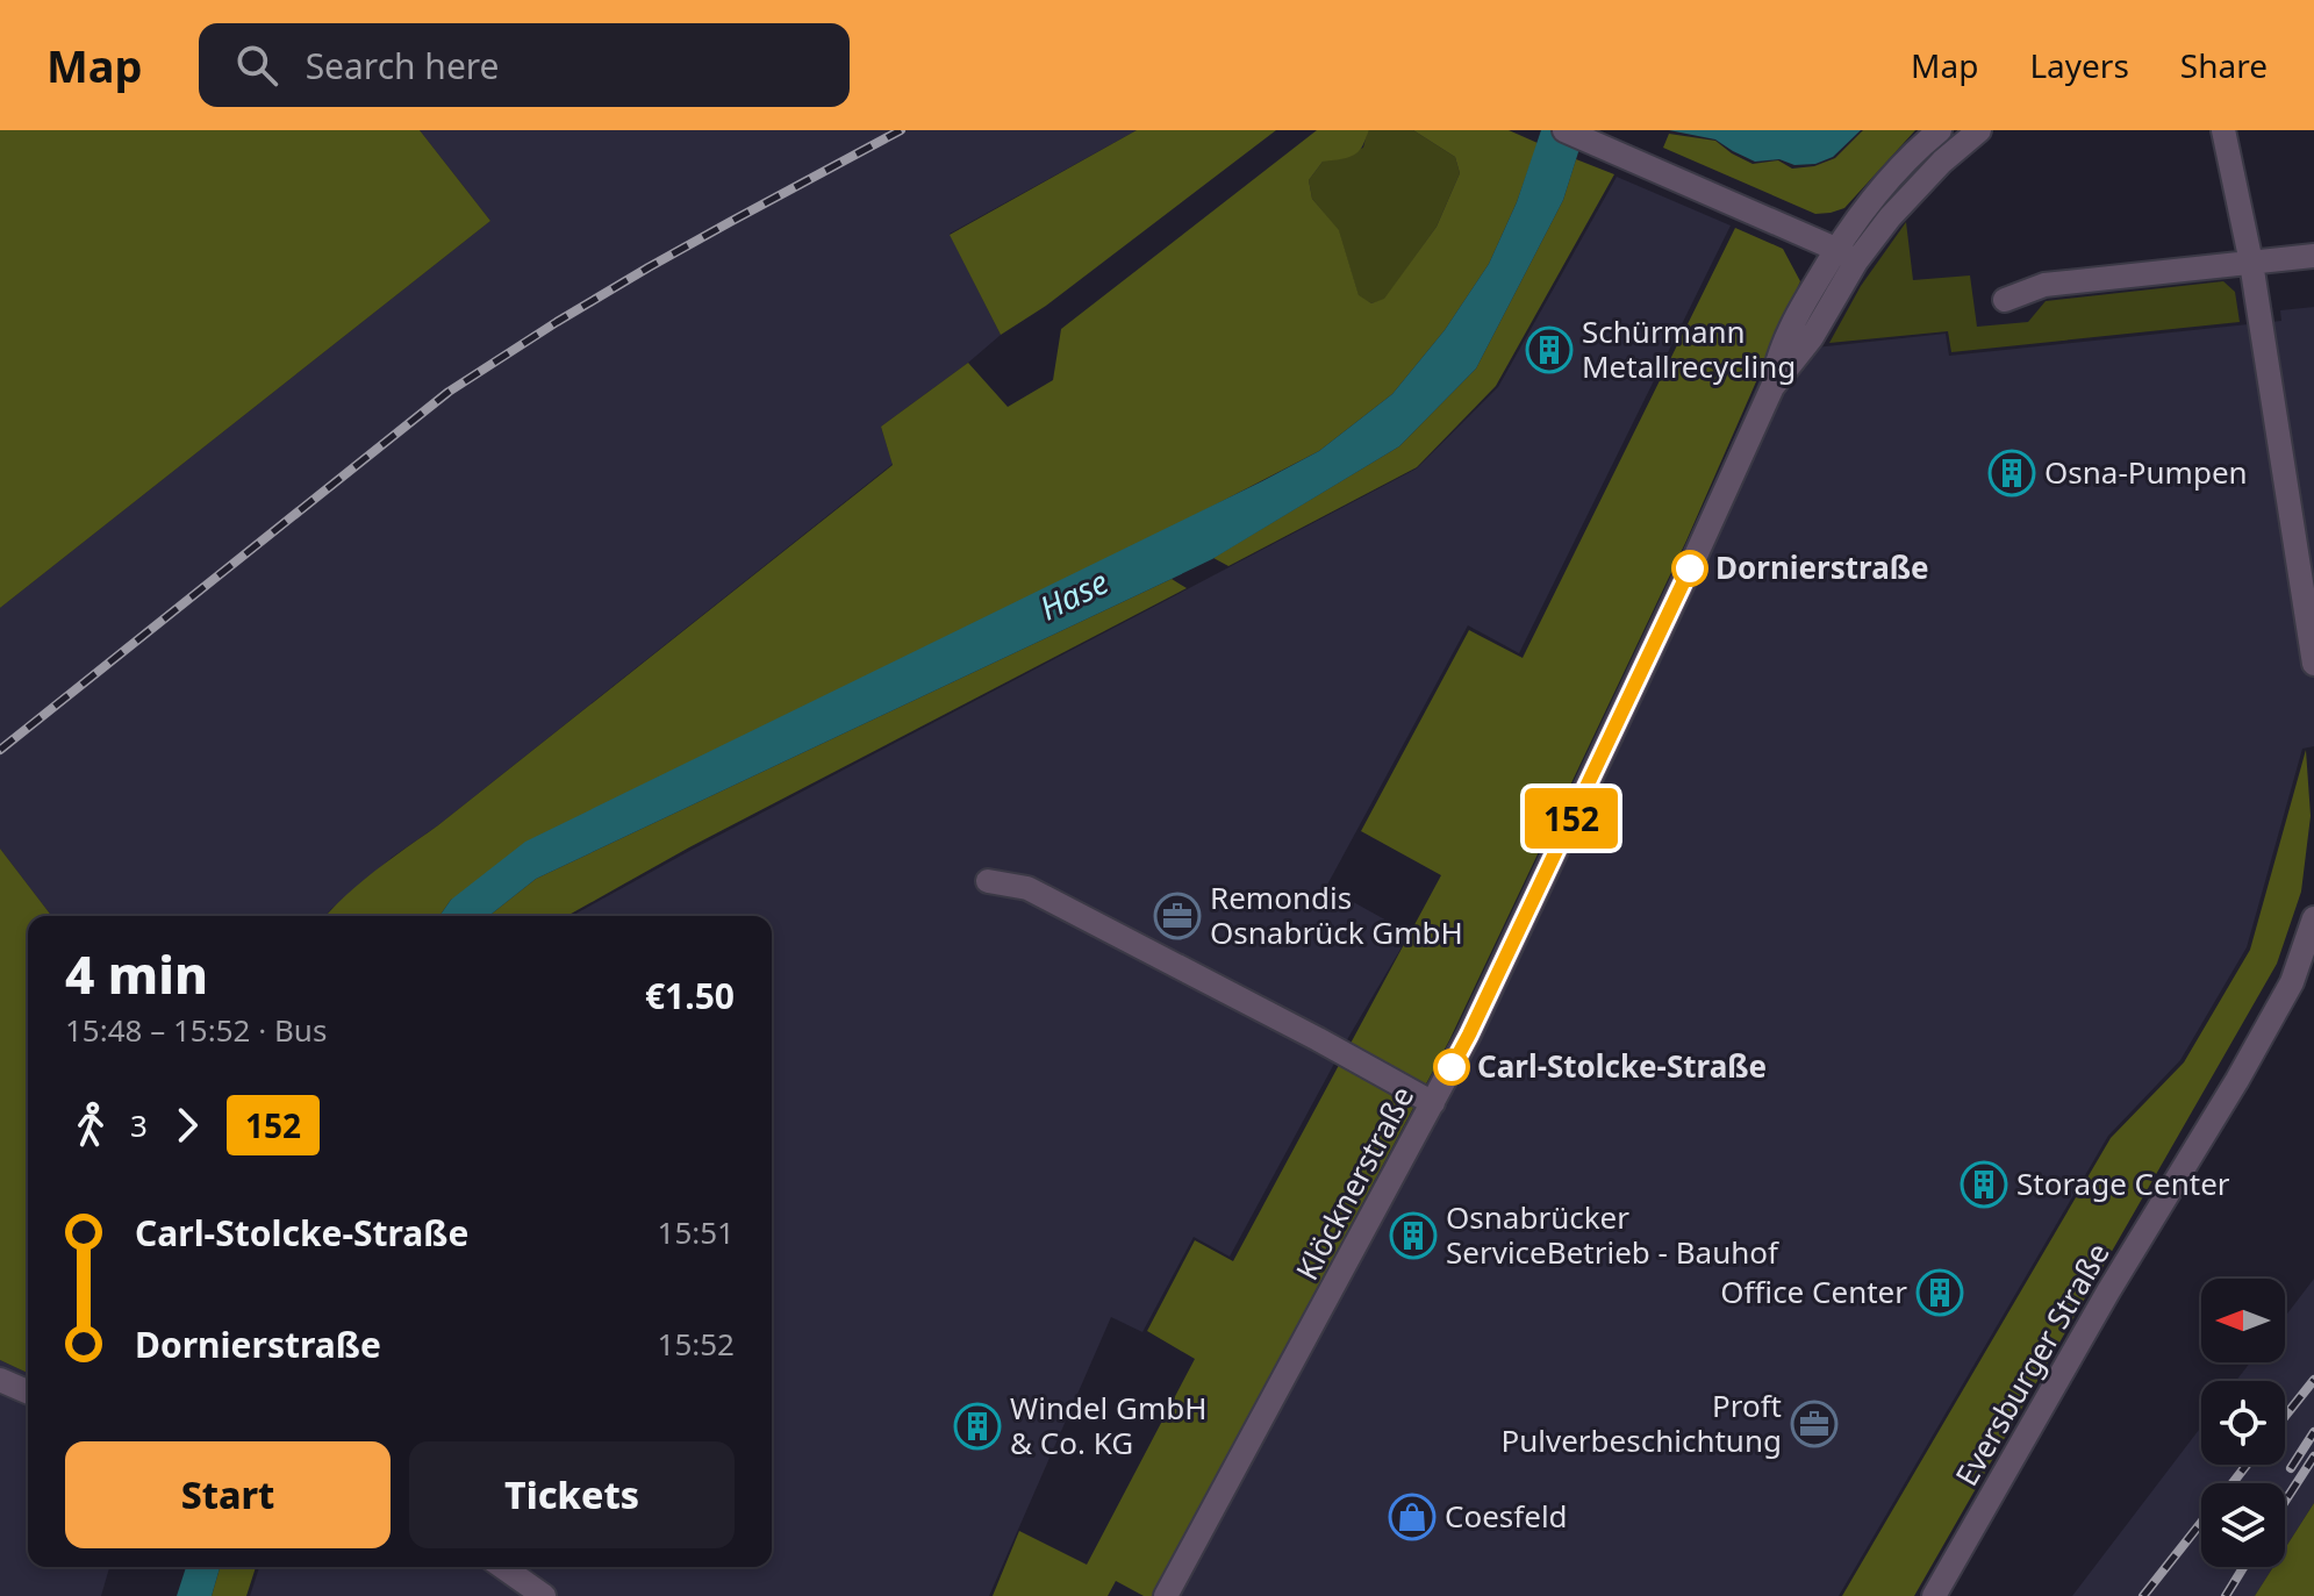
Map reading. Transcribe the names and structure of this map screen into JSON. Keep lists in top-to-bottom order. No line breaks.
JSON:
{"streets":{"street":["Klöcknerstraße","Eversburger Straße"]},"water":["Hase"],"places":{"building":["Schürmann Metallrecycling","Osna-Pumpen","Storage Center","Osnabrücker ServiceBetrieb - Bauhof","Office Center","Windel GmbH & Co. KG"],"other":["Dornierstraße","Carl-Stolcke-Straße"],"office":["Remondis Osnabrück GmbH","Proft Pulverbeschichtung"],"shop":["Coesfeld"]},"lines":["bus line 152"],"north":"left","page":{"header":"Map","search":"Search here","nav":["Map","Layers","Share"],"on_map":"152","heading":["4 min","15:48 – 15:52 · Bus","€1.50"],"legs":["3","152"],"list":[{"name":"Carl-Stolcke-Straße","value":"15:51"},{"name":"Dornierstraße","value":"15:52"}],"buttons":["Start","Tickets"]}}
